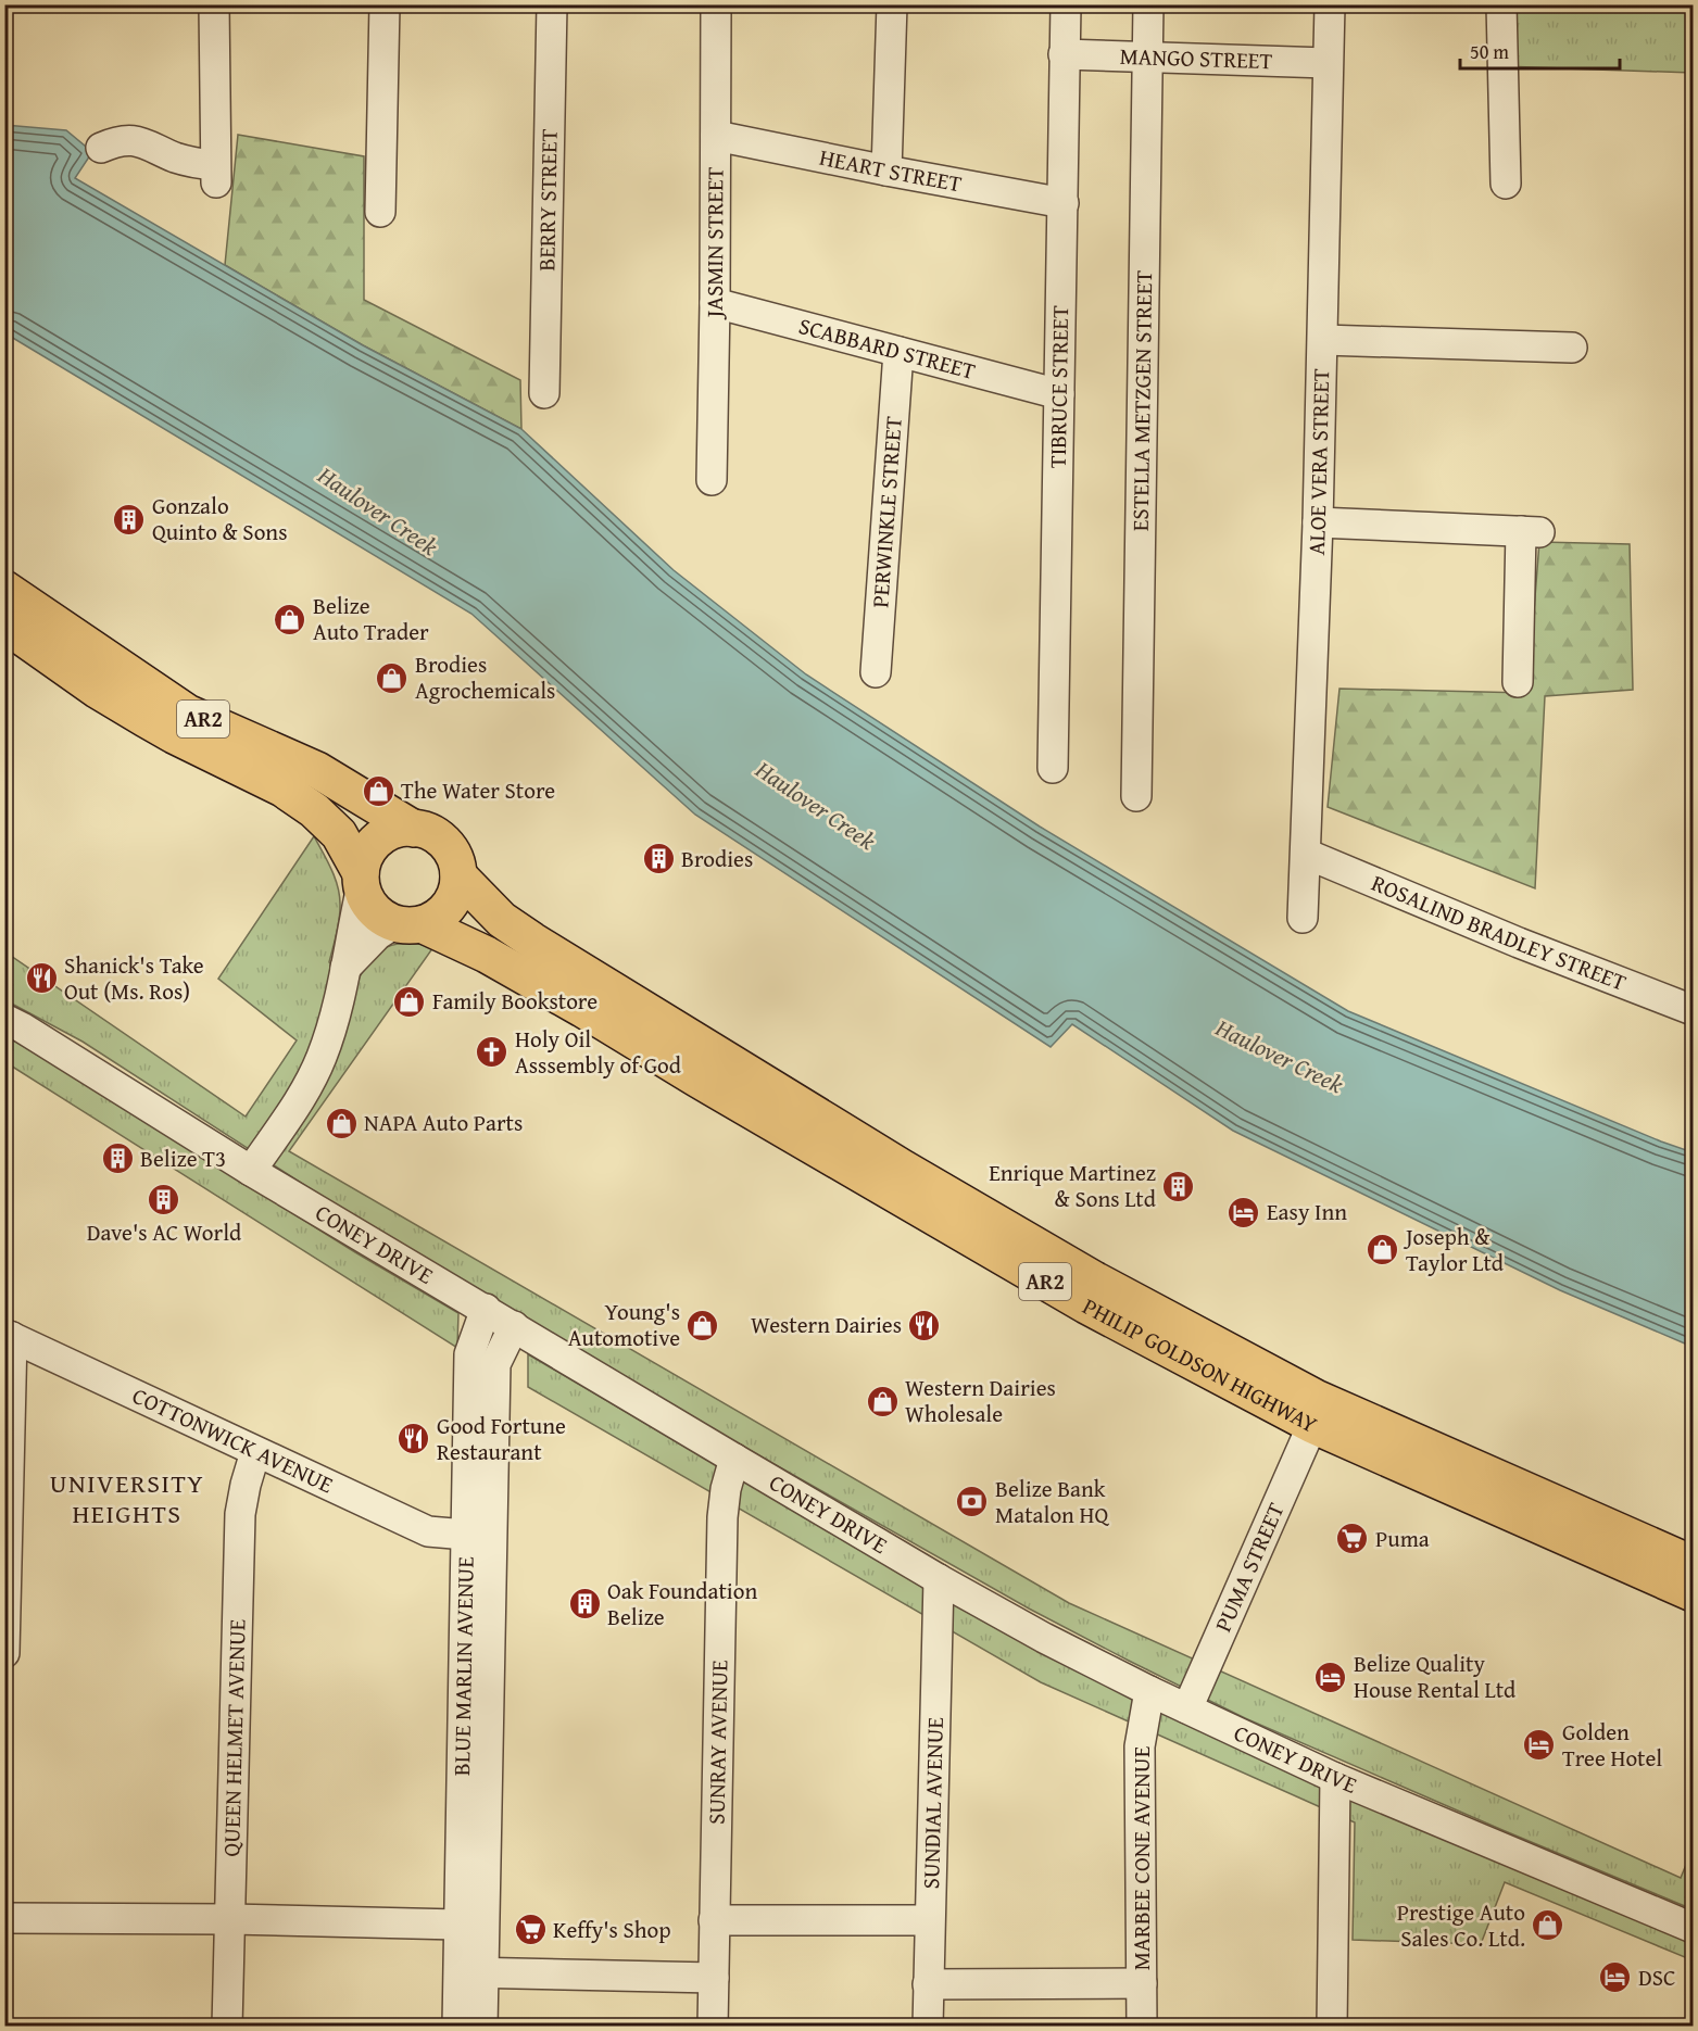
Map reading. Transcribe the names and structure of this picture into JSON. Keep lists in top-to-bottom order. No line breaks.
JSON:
{"streets":{"main road":["AR2","PHILIP GOLDSON HIGHWAY"],"street":["MANGO STREET","HEART STREET","BERRY STREET","JASMIN STREET","SCABBARD STREET","TIBRUCE STREET","ESTELLA METZGEN STREET","ALOE VERA STREET","PERWINKLE STREET","ROSALIND BRADLEY STREET","CONEY DRIVE","COTTONWICK AVENUE","PUMA STREET","BLUE MARLIN AVENUE","QUEEN HELMET AVENUE","SUNRAY AVENUE","SUNDIAL AVENUE","MARBEE CONE AVENUE"]},"crossings":[["MANGO STREET","TIBRUCE STREET"],["MANGO STREET","ESTELLA METZGEN STREET"],["MANGO STREET","ALOE VERA STREET"],["HEART STREET","JASMIN STREET"],["HEART STREET","TIBRUCE STREET"],["JASMIN STREET","SCABBARD STREET"],["SCABBARD STREET","TIBRUCE STREET"],["SCABBARD STREET","PERWINKLE STREET"],["ALOE VERA STREET","ROSALIND BRADLEY STREET"],["AR2","PHILIP GOLDSON HIGHWAY"],["CONEY DRIVE","PUMA STREET"],["CONEY DRIVE","BLUE MARLIN AVENUE"],["CONEY DRIVE","SUNRAY AVENUE"],["CONEY DRIVE","SUNDIAL AVENUE"],["CONEY DRIVE","MARBEE CONE AVENUE"],["PHILIP GOLDSON HIGHWAY","PUMA STREET"],["COTTONWICK AVENUE","BLUE MARLIN AVENUE"],["COTTONWICK AVENUE","QUEEN HELMET AVENUE"]],"districts":["UNIVERSITY HEIGHTS"],"water":["Haulover Creek"],"places":{"building":["Gonzalo Quinto & Sons","Brodies","Belize T3","Enrique Martinez & Sons Ltd","Dave's AC World","Oak Foundation Belize"],"shop":["Belize Auto Trader","Brodies Agrochemicals","The Water Store","Family Bookstore","NAPA Auto Parts","Joseph & Taylor Ltd","Young's Automotive","Western Dairies Wholesale","Prestige Auto Sales Co. Ltd."],"restaurant":["Shanick's Take Out (Ms. Ros)","Western Dairies","Good Fortune Restaurant"],"church":["Holy Oil Asssembly of God"],"hotel":["Easy Inn","Belize Quality House Rental Ltd","Golden Tree Hotel","DSC"],"bank":["Belize Bank Matalon HQ"],"supermarket":["Puma","Keffy's Shop"]},"scale_bar":"50 m"}
